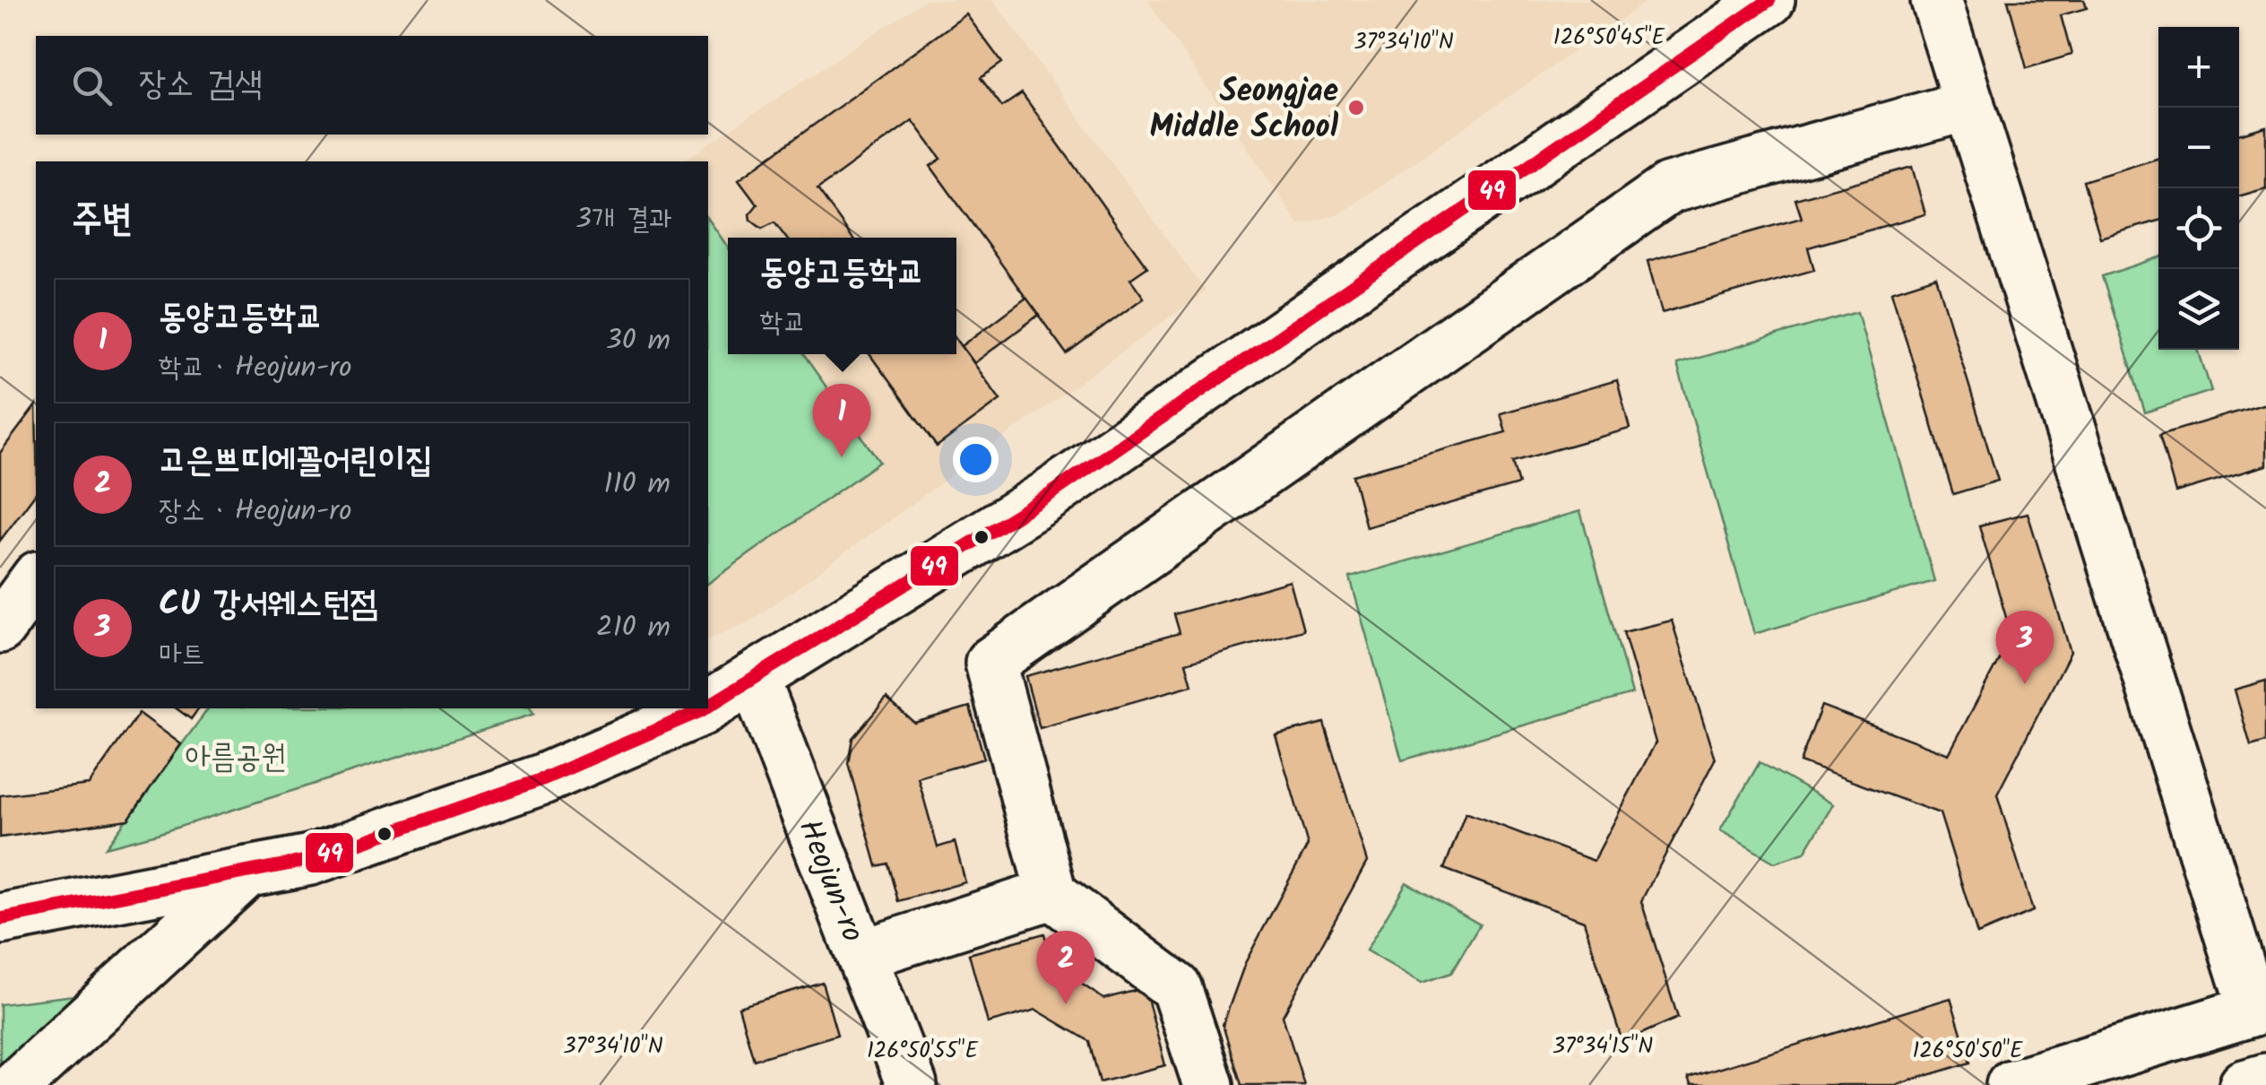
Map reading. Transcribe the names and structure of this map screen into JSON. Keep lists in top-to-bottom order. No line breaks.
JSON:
{"streets":{"street":["Heojun-ro"]},"parks":["아름공원"],"places":["Seongjae Middle School"],"lines":["transit line 49"],"page":{"map_buttons":["+","−"],"search":"장소 검색","heading":["주변","3개 결과"],"popup":["동양고등학교","학교"],"list":[{"mark":"1","name":"동양고등학교","note":"학교 · Heojun-ro","value":"30 m"},{"mark":"2","name":"고은쁘띠에꼴어린이집","note":"장소 · Heojun-ro","value":"110 m"},{"mark":"3","name":"CU 강서웨스턴점","note":"마트","value":"210 m"}],"pins":["1","3","2"]},"coordinates":["126°50'45\"E","37°34'10\"N","37°34'15\"N","126°50'55\"E","126°50'50\"E"]}
